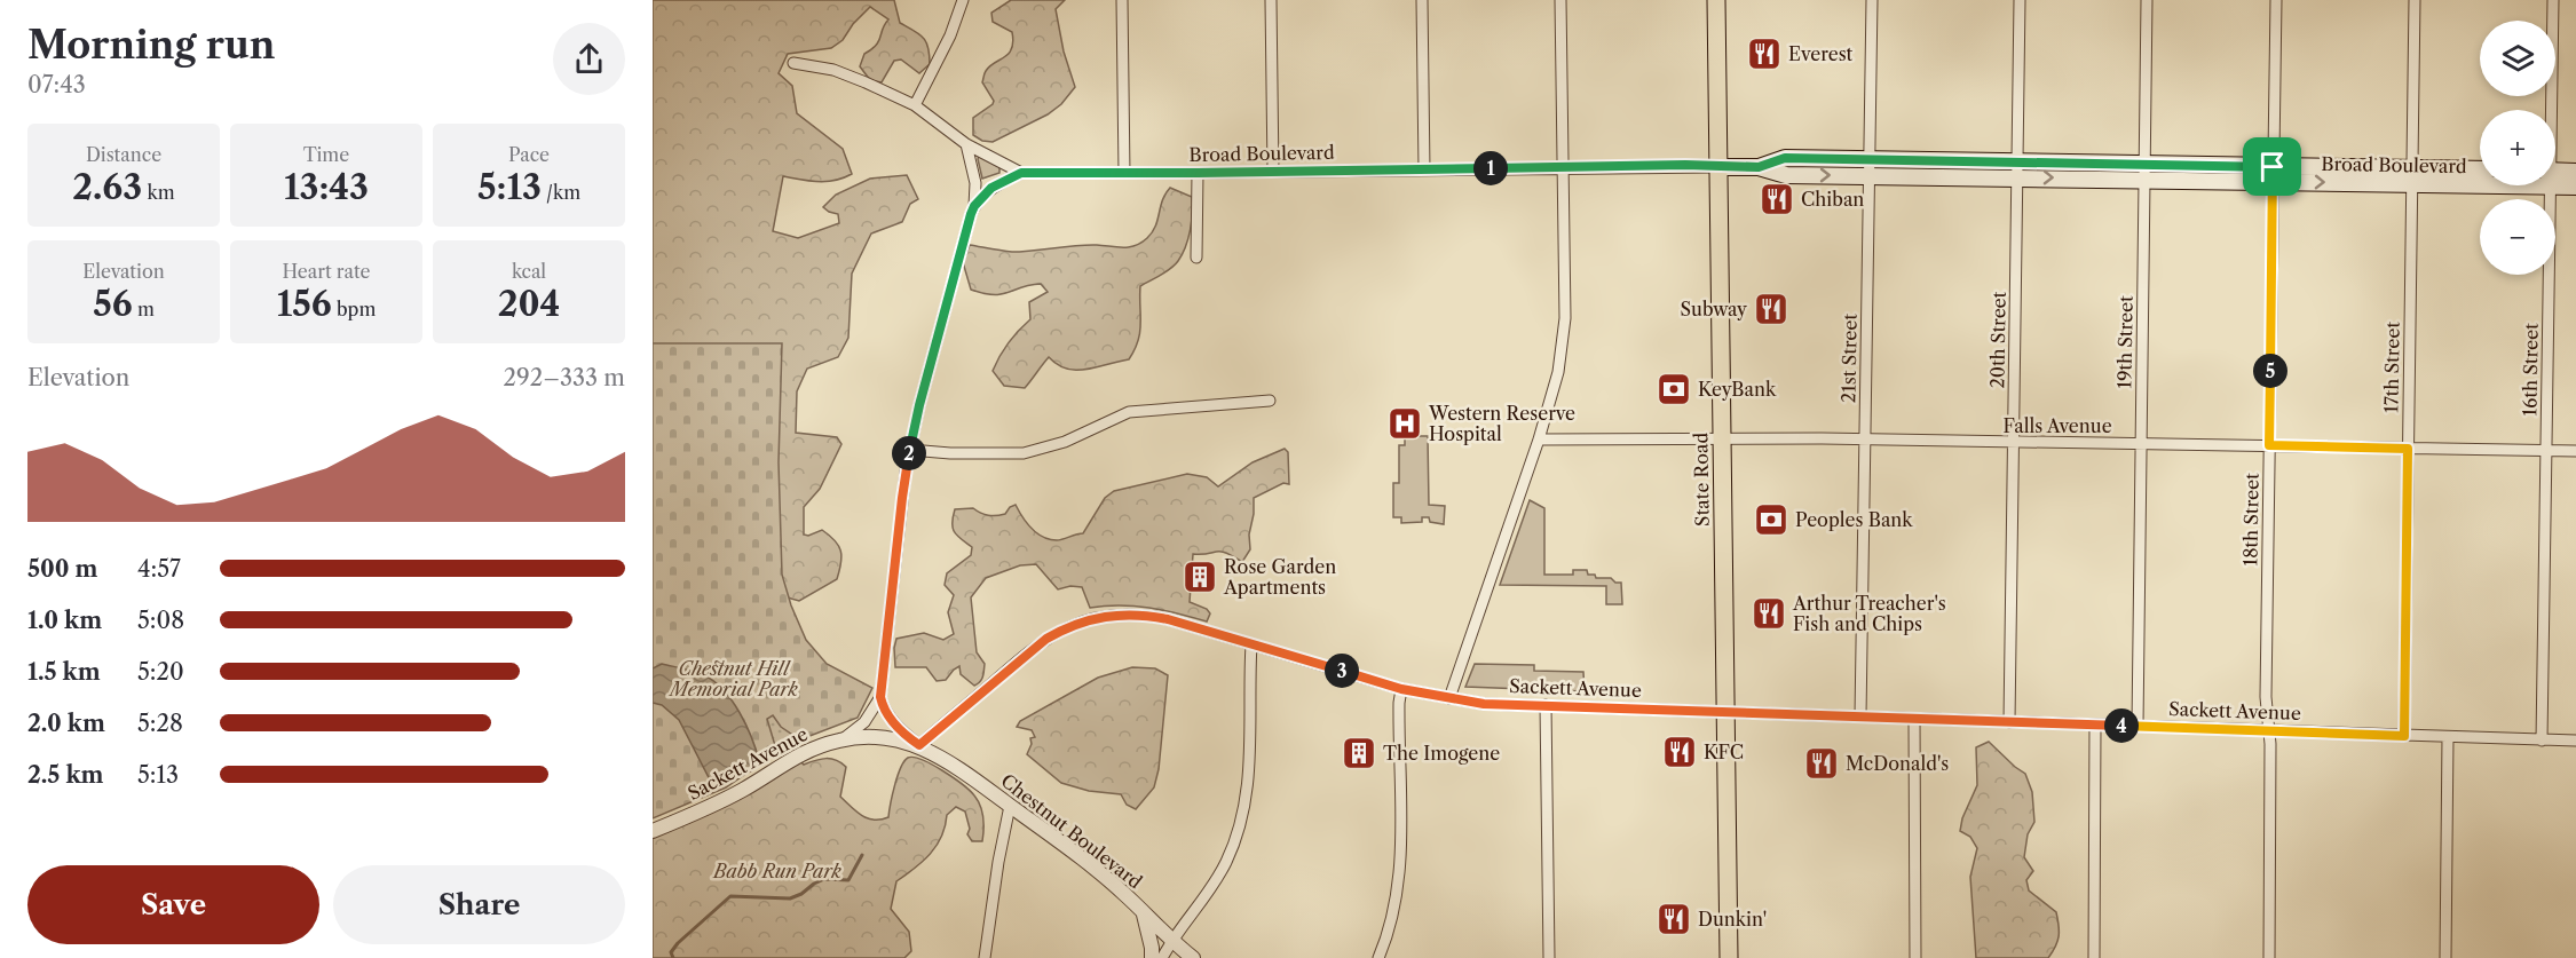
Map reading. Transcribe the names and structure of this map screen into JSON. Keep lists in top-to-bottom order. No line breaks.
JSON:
{"streets":{"main road":["Broad Boulevard","State Road"],"street":["20th Street","19th Street","21st Street","17th Street","16th Street","Falls Avenue","18th Street","Sackett Avenue","Chestnut Boulevard"]},"crossings":[["Broad Boulevard","20th Street"],["Broad Boulevard","19th Street"],["Broad Boulevard","21st Street"],["Broad Boulevard","17th Street"],["Broad Boulevard","State Road"],["Broad Boulevard","18th Street"],["20th Street","Falls Avenue"],["20th Street","Sackett Avenue"],["19th Street","Falls Avenue"],["19th Street","Sackett Avenue"],["21st Street","Falls Avenue"],["21st Street","Sackett Avenue"],["17th Street","Falls Avenue"],["17th Street","Sackett Avenue"],["16th Street","Falls Avenue"],["16th Street","Sackett Avenue"],["Falls Avenue","State Road"],["Falls Avenue","18th Street"],["State Road","Sackett Avenue"],["18th Street","Sackett Avenue"],["Sackett Avenue","Chestnut Boulevard"]],"parks":["Chestnut Hill Memorial Park","Babb Run Park"],"places":{"restaurant":["Everest","Chiban","Subway","Arthur Treacher's Fish and Chips","KFC","McDonald's","Dunkin'"],"bank":["KeyBank","Peoples Bank"],"hospital":["Western Reserve Hospital"],"building":["Rose Garden Apartments","The Imogene"]},"page":{"heading":["Morning run","07:43"],"map_buttons":["+","−"],"stats":[["Distance","2.63 km"],["Time","13:43"],["Pace","5:13 /km"],["Elevation","56 m"],["Heart rate","156 bpm"],["kcal","204"]],"pins":["1","5","2","3","4"],"chart":["Elevation","292–333 m"],"list":[{"name":"500 m","note":"4:57"},{"name":"1.0 km","note":"5:08"},{"name":"1.5 km","note":"5:20"},{"name":"2.0 km","note":"5:28"},{"name":"2.5 km","note":"5:13"}],"buttons":["Save","Share"]}}
